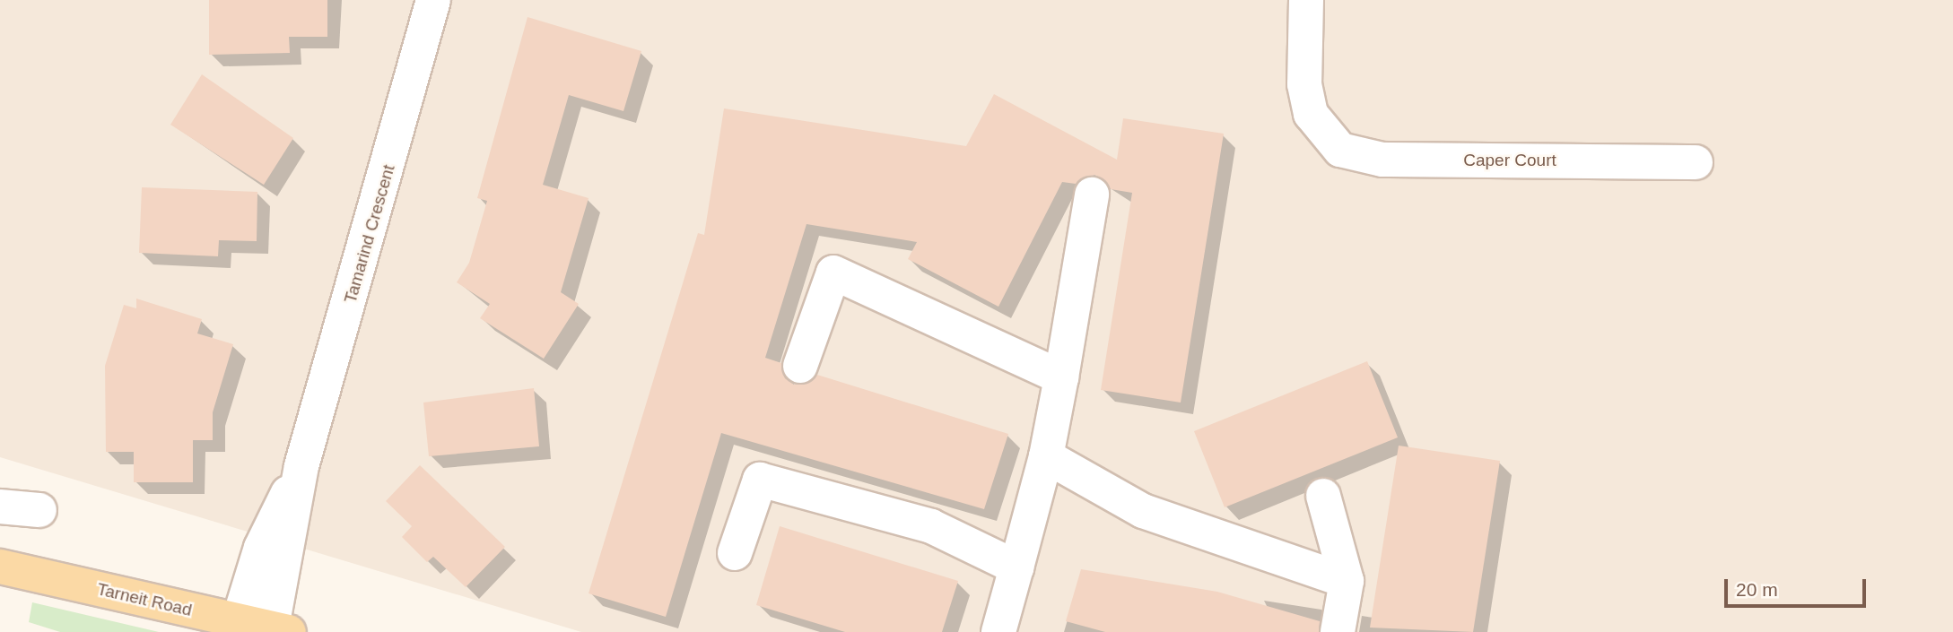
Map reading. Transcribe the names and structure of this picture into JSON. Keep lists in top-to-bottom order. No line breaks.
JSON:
{"streets":{"main road":["Tarneit Road"],"street":["Caper Court","Tamarind Crescent"]},"crossings":[["Tamarind Crescent","Tarneit Road"]],"scale_bar":"20 m"}
